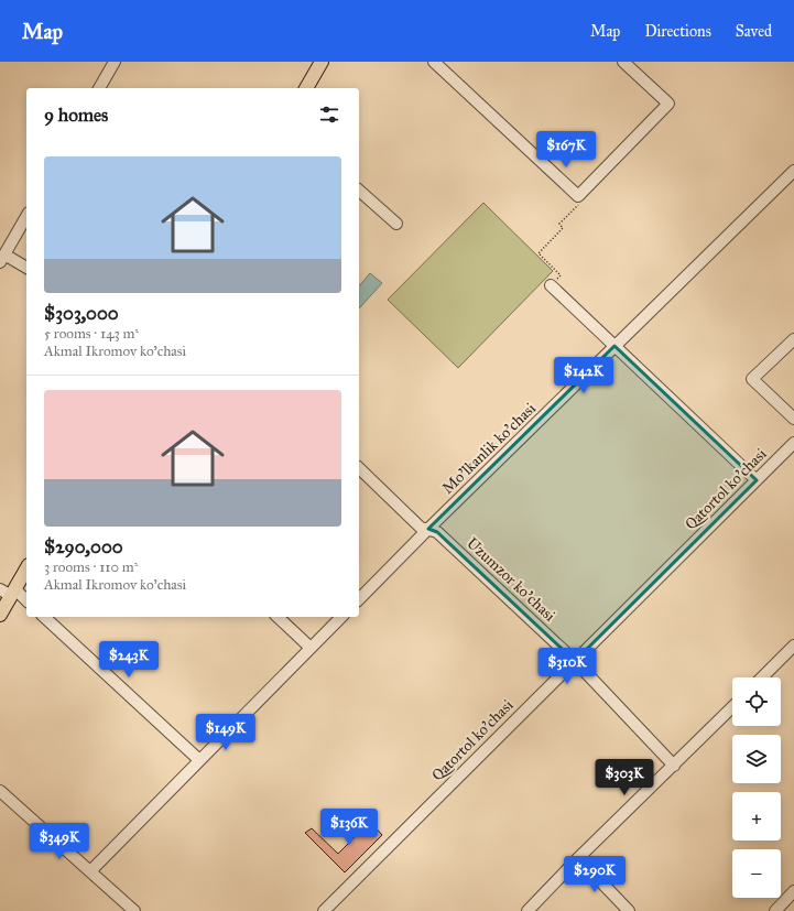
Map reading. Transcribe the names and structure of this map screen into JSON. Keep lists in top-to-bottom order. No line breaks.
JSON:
{"streets":{"street":["Mo'lkanlik ko'chasi","Qatortol ko'chasi","Uzumzor ko'chasi"]},"crossings":[["Mo'lkanlik ko'chasi","Uzumzor ko'chasi"],["Qatortol ko'chasi","Uzumzor ko'chasi"]],"page":{"header":"Map","nav":["Map","Directions","Saved"],"heading":"9 homes","price":["$167K","$142K","$243K","$310K","$149K","$303K","$136K","$349K","$290K"],"list":[{"name":"$303,000","note":"5 rooms · 143 m² · Akmal Ikromov ko'chasi"},{"name":"$290,000","note":"3 rooms · 110 m² · Akmal Ikromov ko'chasi"}],"map_buttons":["+","−"]}}
